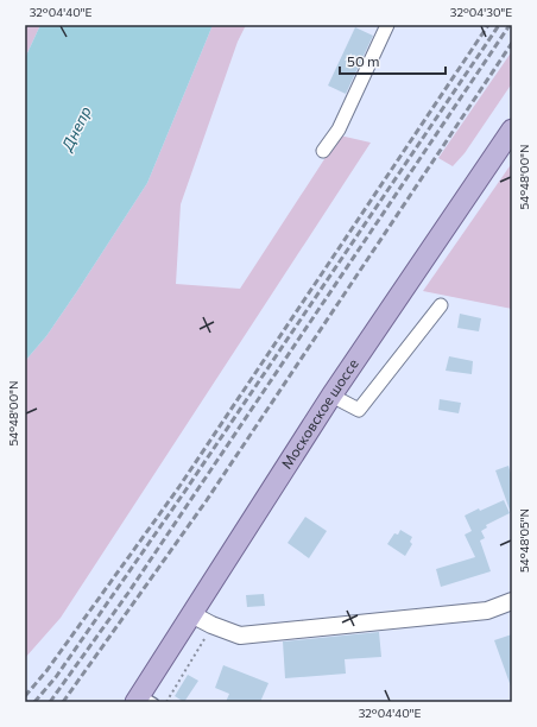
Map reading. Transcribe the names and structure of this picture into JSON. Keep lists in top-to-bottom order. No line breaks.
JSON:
{"streets":{"main road":["Московское шоссе"]},"water":["Днепр"],"scale_bar":"50 m","coordinates":["32°04'40\"E","32°04'30\"E","54°48'00\"N","54°48'05\"N"]}
